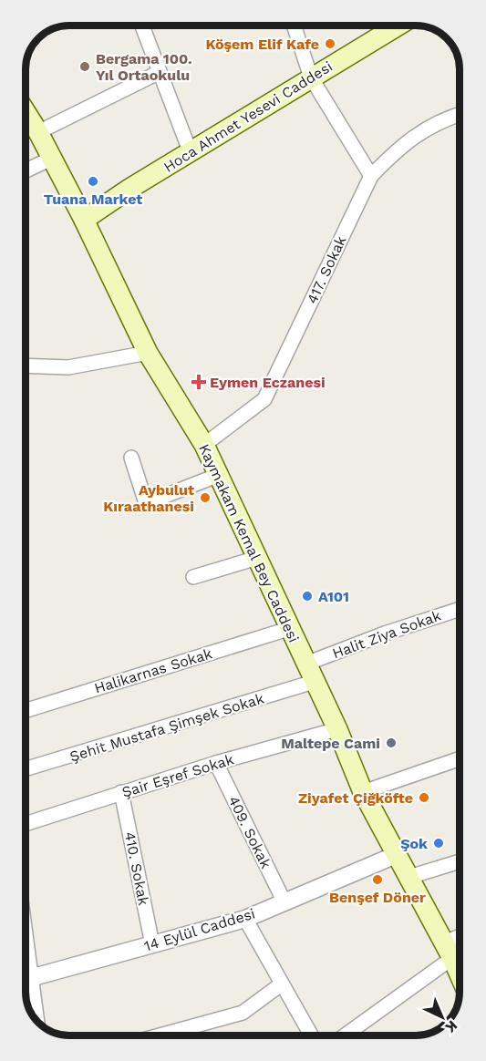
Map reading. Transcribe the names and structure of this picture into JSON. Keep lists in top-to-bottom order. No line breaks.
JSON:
{"streets":{"main road":["Hoca Ahmet Yesevi Caddesi","Kaymakam Kemal Bey Caddesi"],"street":["417. Sokak","Halit Ziya Sokak","Halikarnas Sokak","Şehit Mustafa Şimşek Sokak","Şair Eşref Sokak","409. Sokak","410. Sokak","14 Eylül Caddesi"]},"crossings":[["Hoca Ahmet Yesevi Caddesi","Kaymakam Kemal Bey Caddesi"],["417. Sokak","Kaymakam Kemal Bey Caddesi"],["Kaymakam Kemal Bey Caddesi","Halit Ziya Sokak"],["Kaymakam Kemal Bey Caddesi","Halikarnas Sokak"],["Kaymakam Kemal Bey Caddesi","Şehit Mustafa Şimşek Sokak"],["Kaymakam Kemal Bey Caddesi","Şair Eşref Sokak"],["Kaymakam Kemal Bey Caddesi","14 Eylül Caddesi"],["Şair Eşref Sokak","409. Sokak"],["Şair Eşref Sokak","410. Sokak"],["409. Sokak","14 Eylül Caddesi"],["410. Sokak","14 Eylül Caddesi"]],"places":{"other":["Köşem Elif Kafe","Bergama 100. Yıl Ortaokulu","Tuana Market","Aybulut Kıraathanesi","A101","Maltepe Cami","Ziyafet Çiğköfte","Şok","Benşef Döner"],"health":["Eymen Eczanesi"]},"north":"bottom right"}
